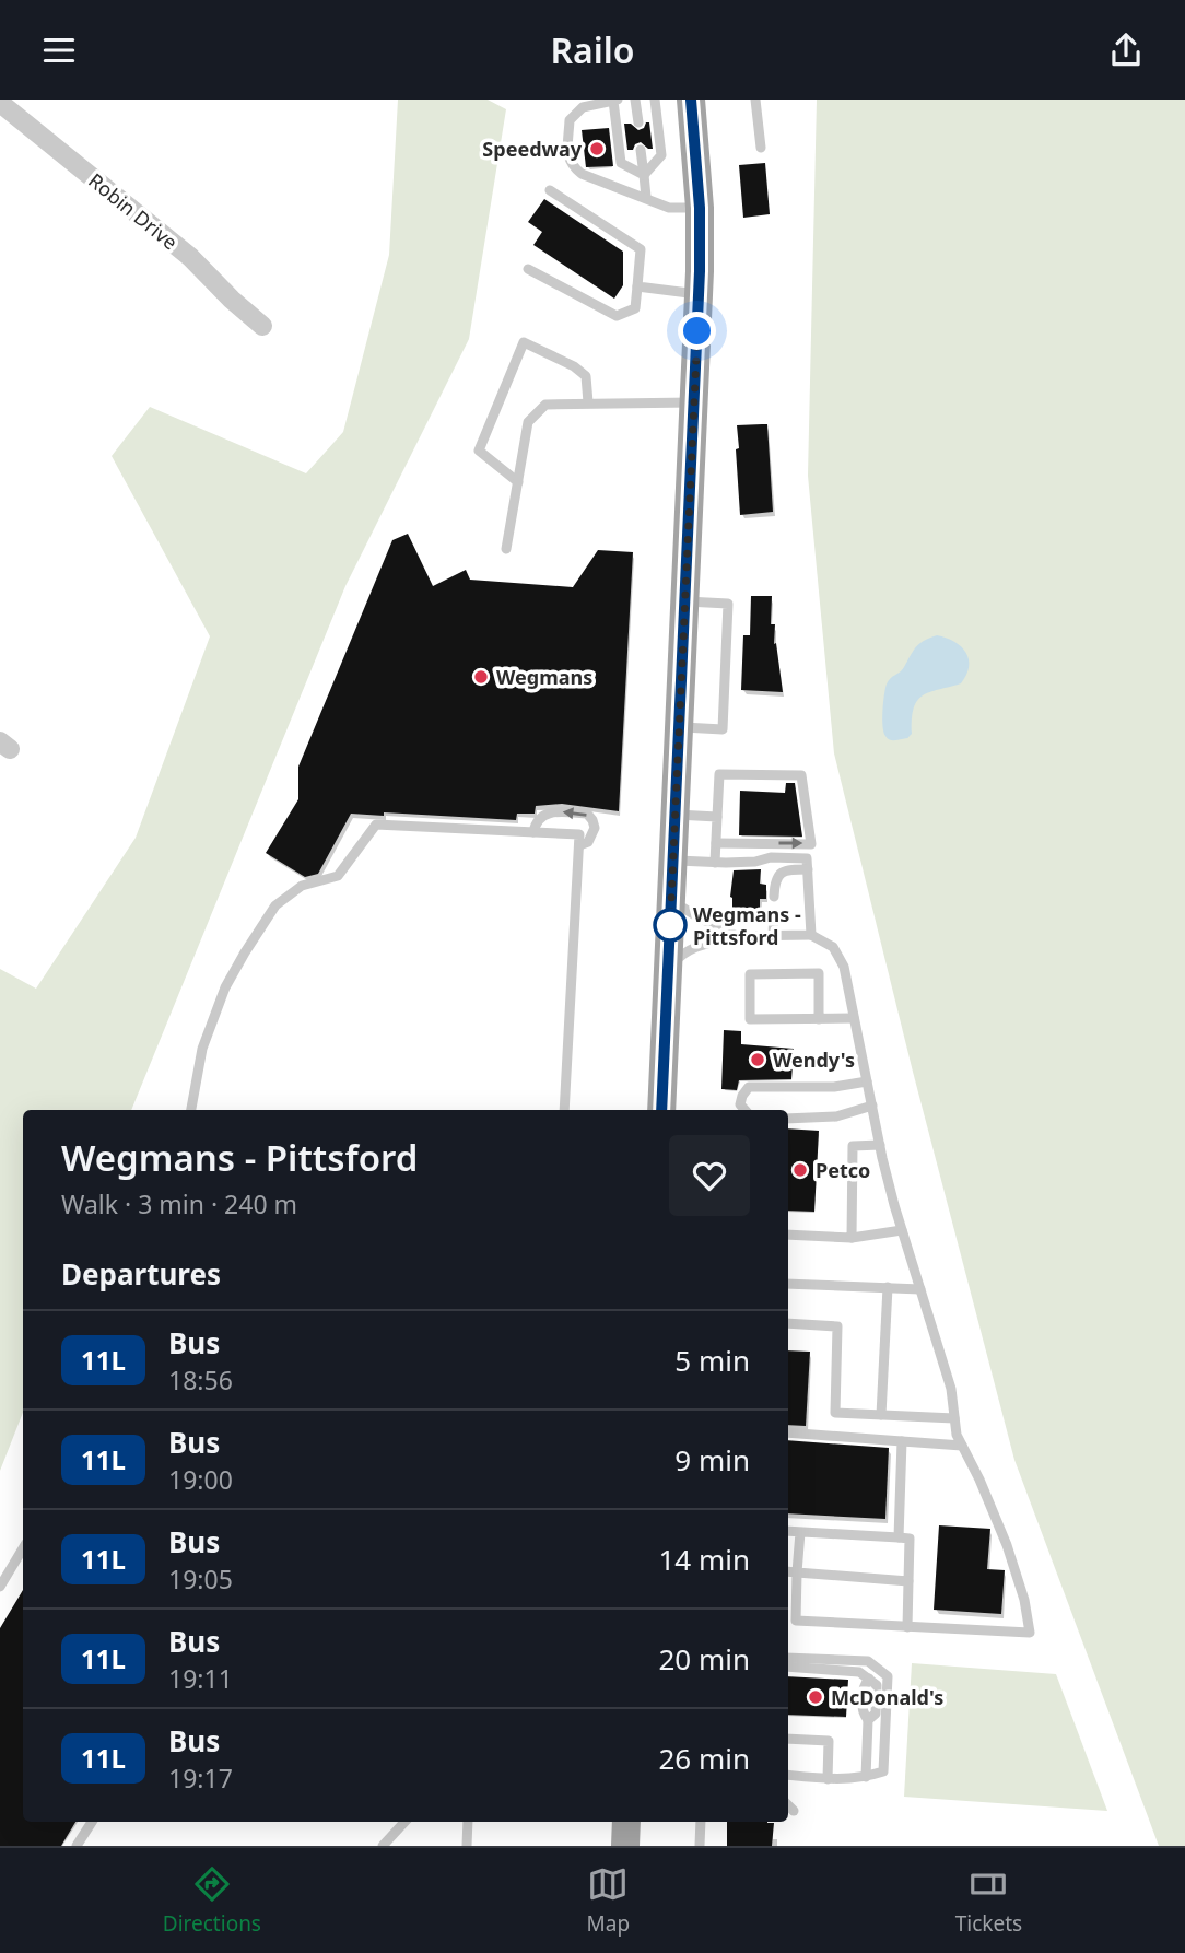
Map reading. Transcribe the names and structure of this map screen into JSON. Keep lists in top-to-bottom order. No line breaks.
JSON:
{"streets":{"street":["Robin Drive"]},"places":["Speedway","Wegmans","Wegmans - Pittsford","Wendy's","Petco","McDonald's"],"lines":["bus line 11L"],"page":{"header":"Railo","heading":[["Wegmans - Pittsford","Walk · 3 min · 240 m"],"Departures"],"list":[{"mark":"11L","name":"Bus","note":"18:56","value":"5 min"},{"mark":"11L","name":"Bus","note":"19:00","value":"9 min"},{"mark":"11L","name":"Bus","note":"19:05","value":"14 min"},{"mark":"11L","name":"Bus","note":"19:11","value":"20 min"},{"mark":"11L","name":"Bus","note":"19:17","value":"26 min"}],"tabs":["Directions","Map","Tickets"]}}
